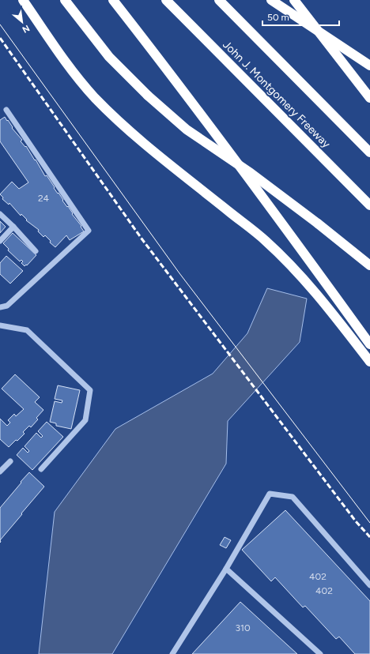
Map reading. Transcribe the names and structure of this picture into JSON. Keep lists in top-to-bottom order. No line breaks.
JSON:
{"streets":{"highway":["John J. Montgomery Freeway"]},"house_numbers":["24","402","402","310"],"scale_bar":"50 m","north":"bottom right"}
